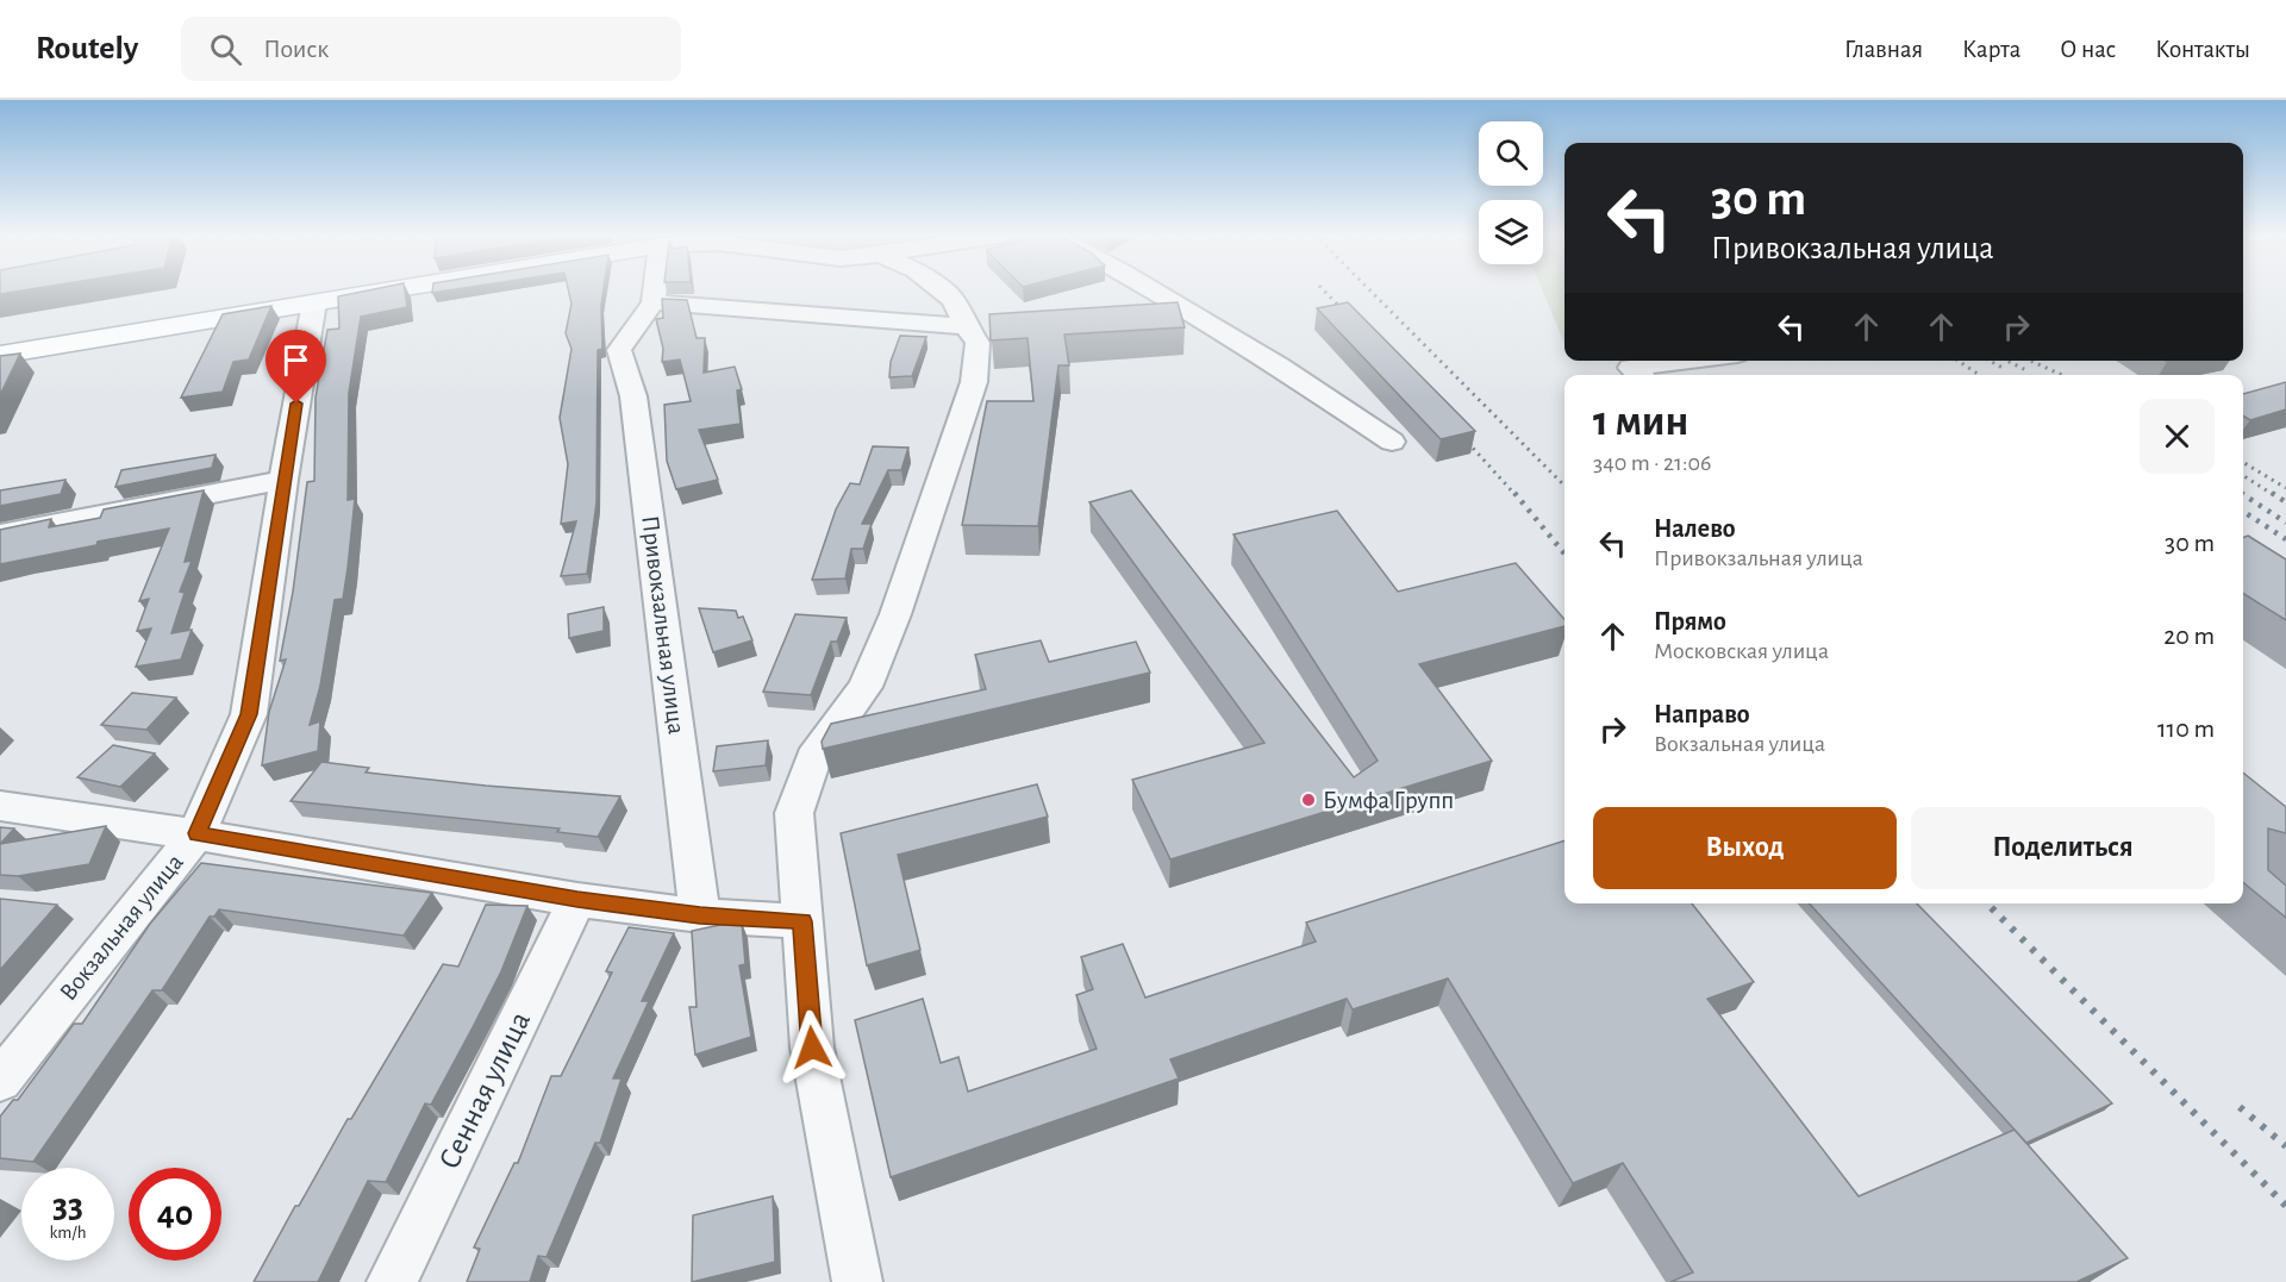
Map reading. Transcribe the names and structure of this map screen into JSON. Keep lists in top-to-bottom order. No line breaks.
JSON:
{"streets":{"street":["Привокзальная улица","Вокзальная улица","Сенная улица"]},"places":["Бумфа Групп"],"page":{"header":"Routely","search":"Поиск","nav":["Главная","Карта","О нас","Контакты"],"turn":["30 m","Привокзальная улица"],"heading":["1 мин","340 m · 21:06"],"list":[{"name":"Налево","note":"Привокзальная улица","value":"30 m"},{"name":"Прямо","note":"Московская улица","value":"20 m"},{"name":"Направо","note":"Вокзальная улица","value":"110 m"}],"buttons":["Выход","Поделиться"],"speed":"33 km/h","limit":"40"}}
